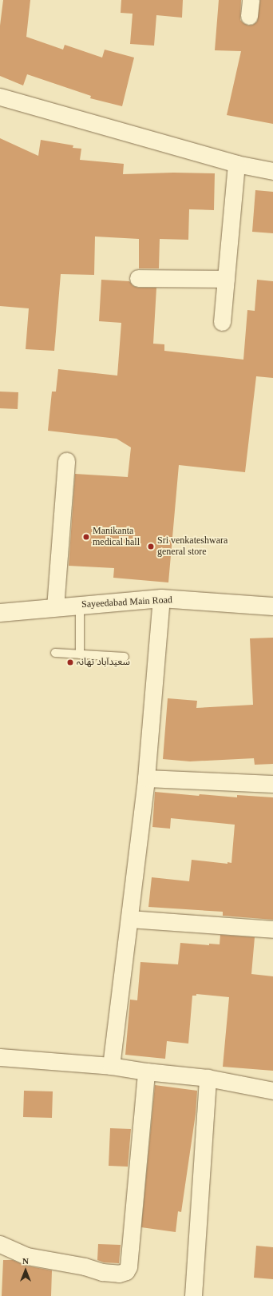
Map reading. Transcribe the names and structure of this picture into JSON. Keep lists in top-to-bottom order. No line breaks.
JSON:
{"streets":{"main road":["Sayeedabad Main Road"]},"places":["Manikanta medical hall","Sri venkateshwara general store","سعیدآباد تھانہ"],"north":"top"}
